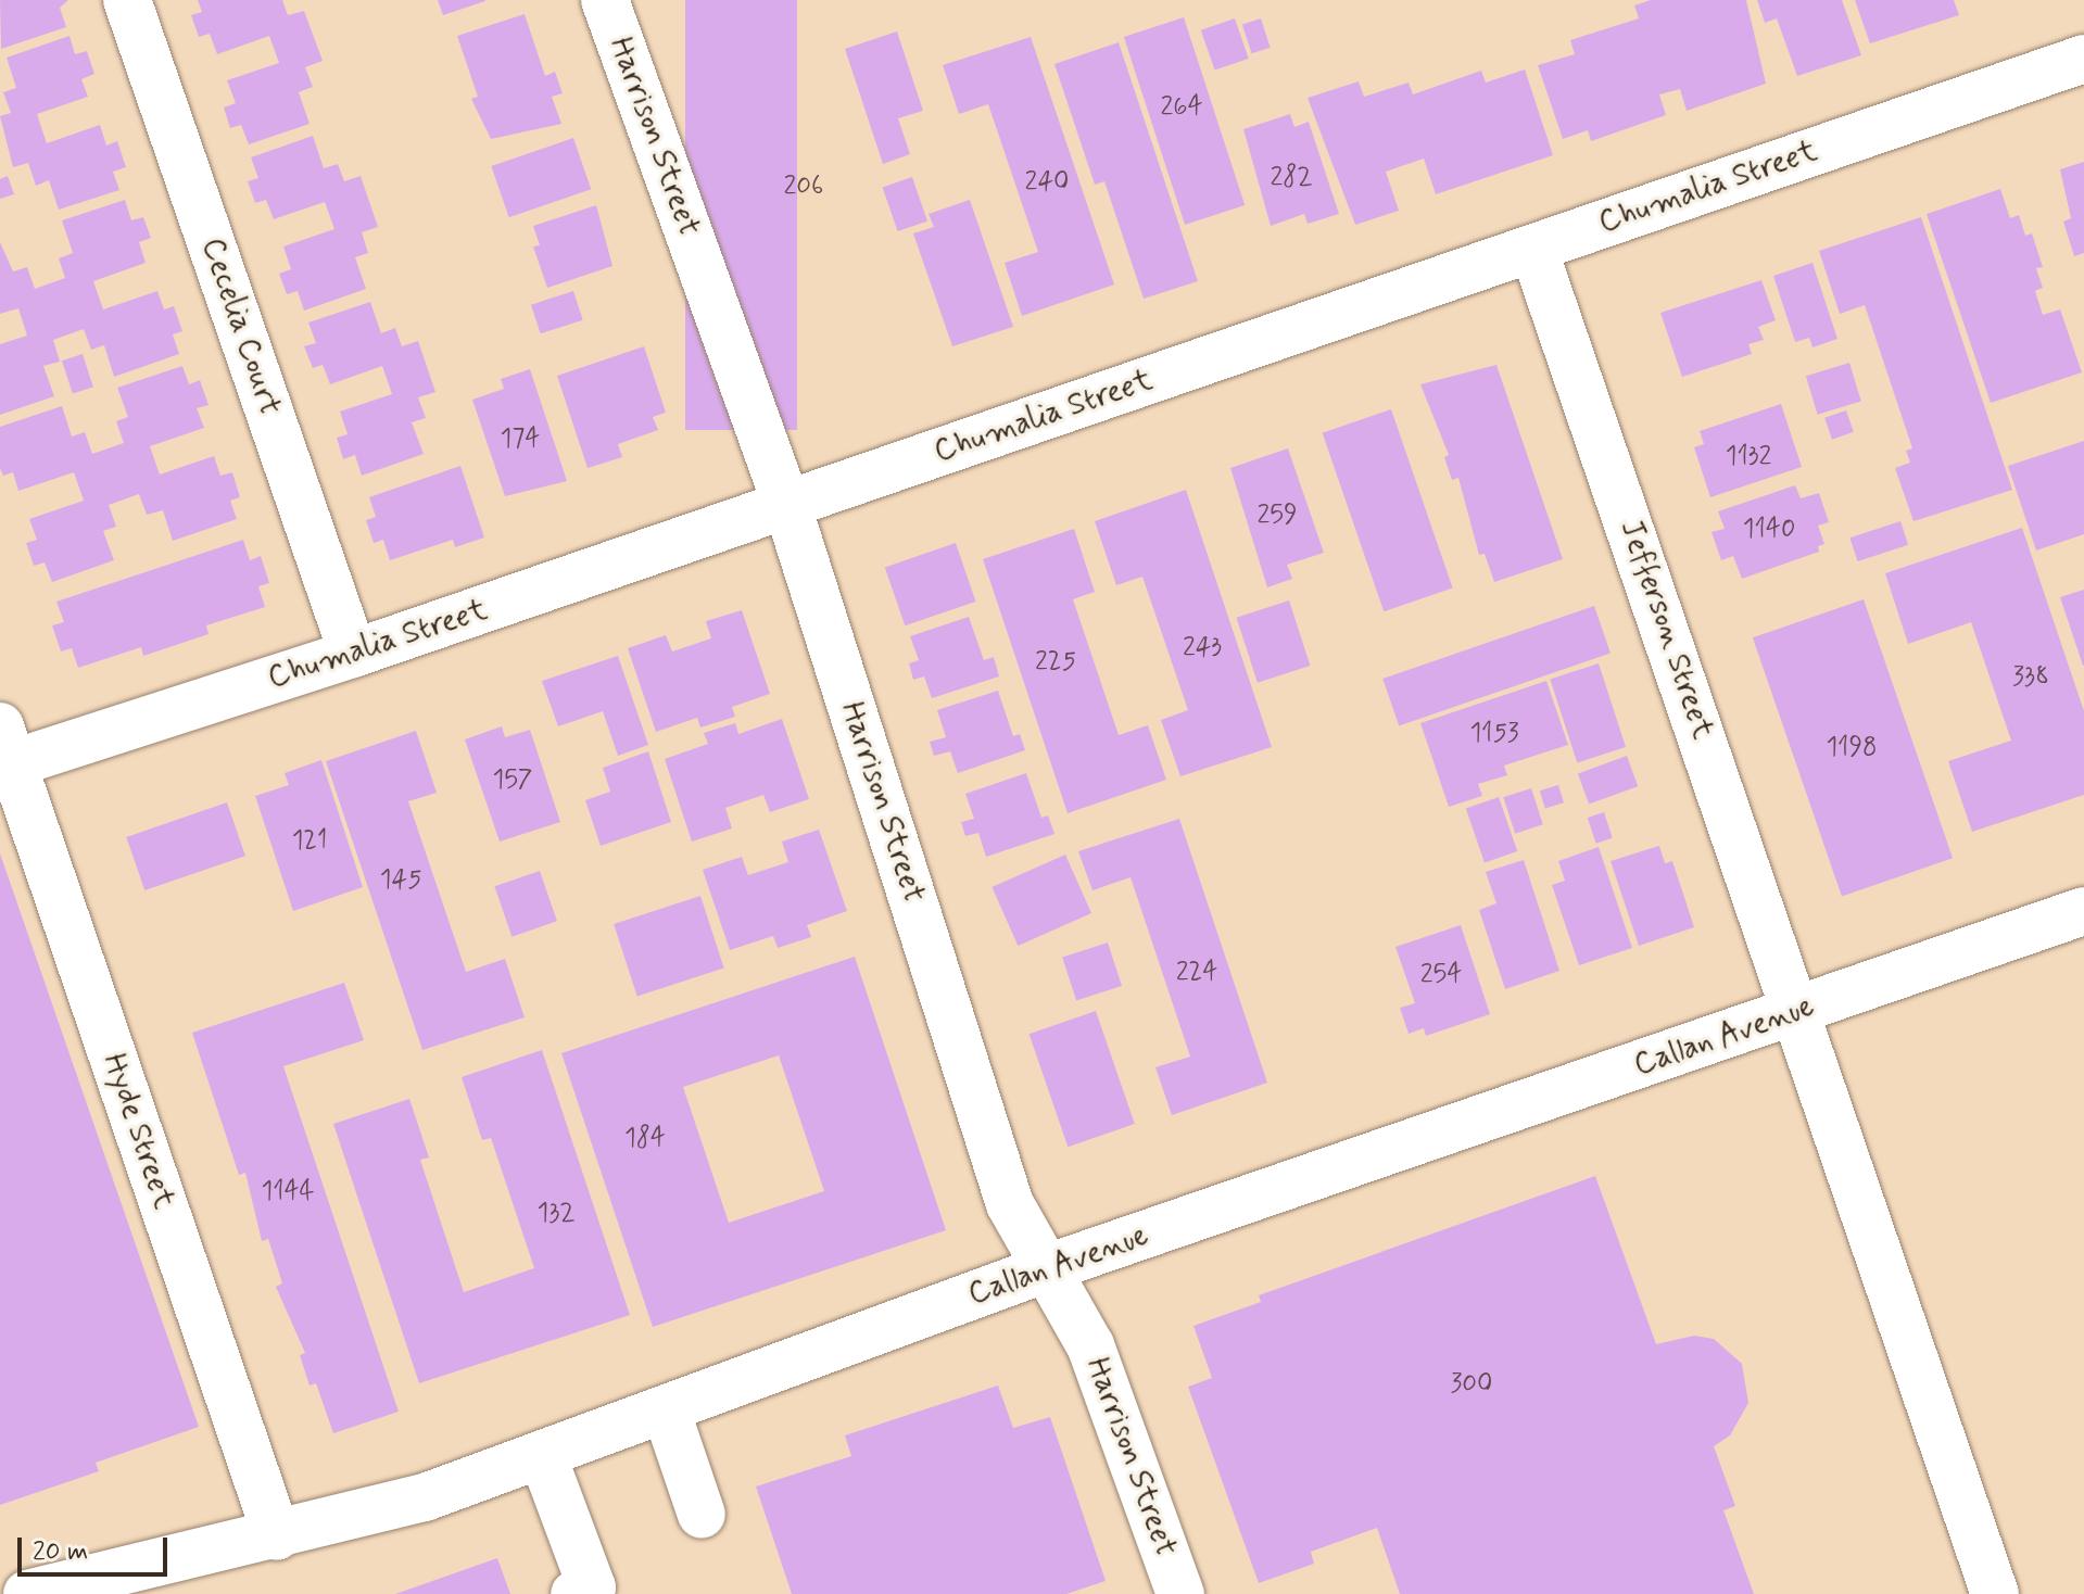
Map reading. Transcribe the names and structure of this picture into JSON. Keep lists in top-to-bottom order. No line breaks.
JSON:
{"streets":{"street":["Harrison Street","Chumalia Street","Cecelia Court","Jefferson Street","Callan Avenue","Hyde Street"]},"crossings":[["Harrison Street","Chumalia Street"],["Harrison Street","Callan Avenue"],["Chumalia Street","Cecelia Court"],["Chumalia Street","Jefferson Street"],["Chumalia Street","Hyde Street"],["Jefferson Street","Callan Avenue"],["Callan Avenue","Hyde Street"]],"house_numbers":["264","282","240","206","174","1132","259","1140","243","225","338","1153","1198","157","121","145","224","254","184","1144","132","300"],"scale_bar":"20 m"}
